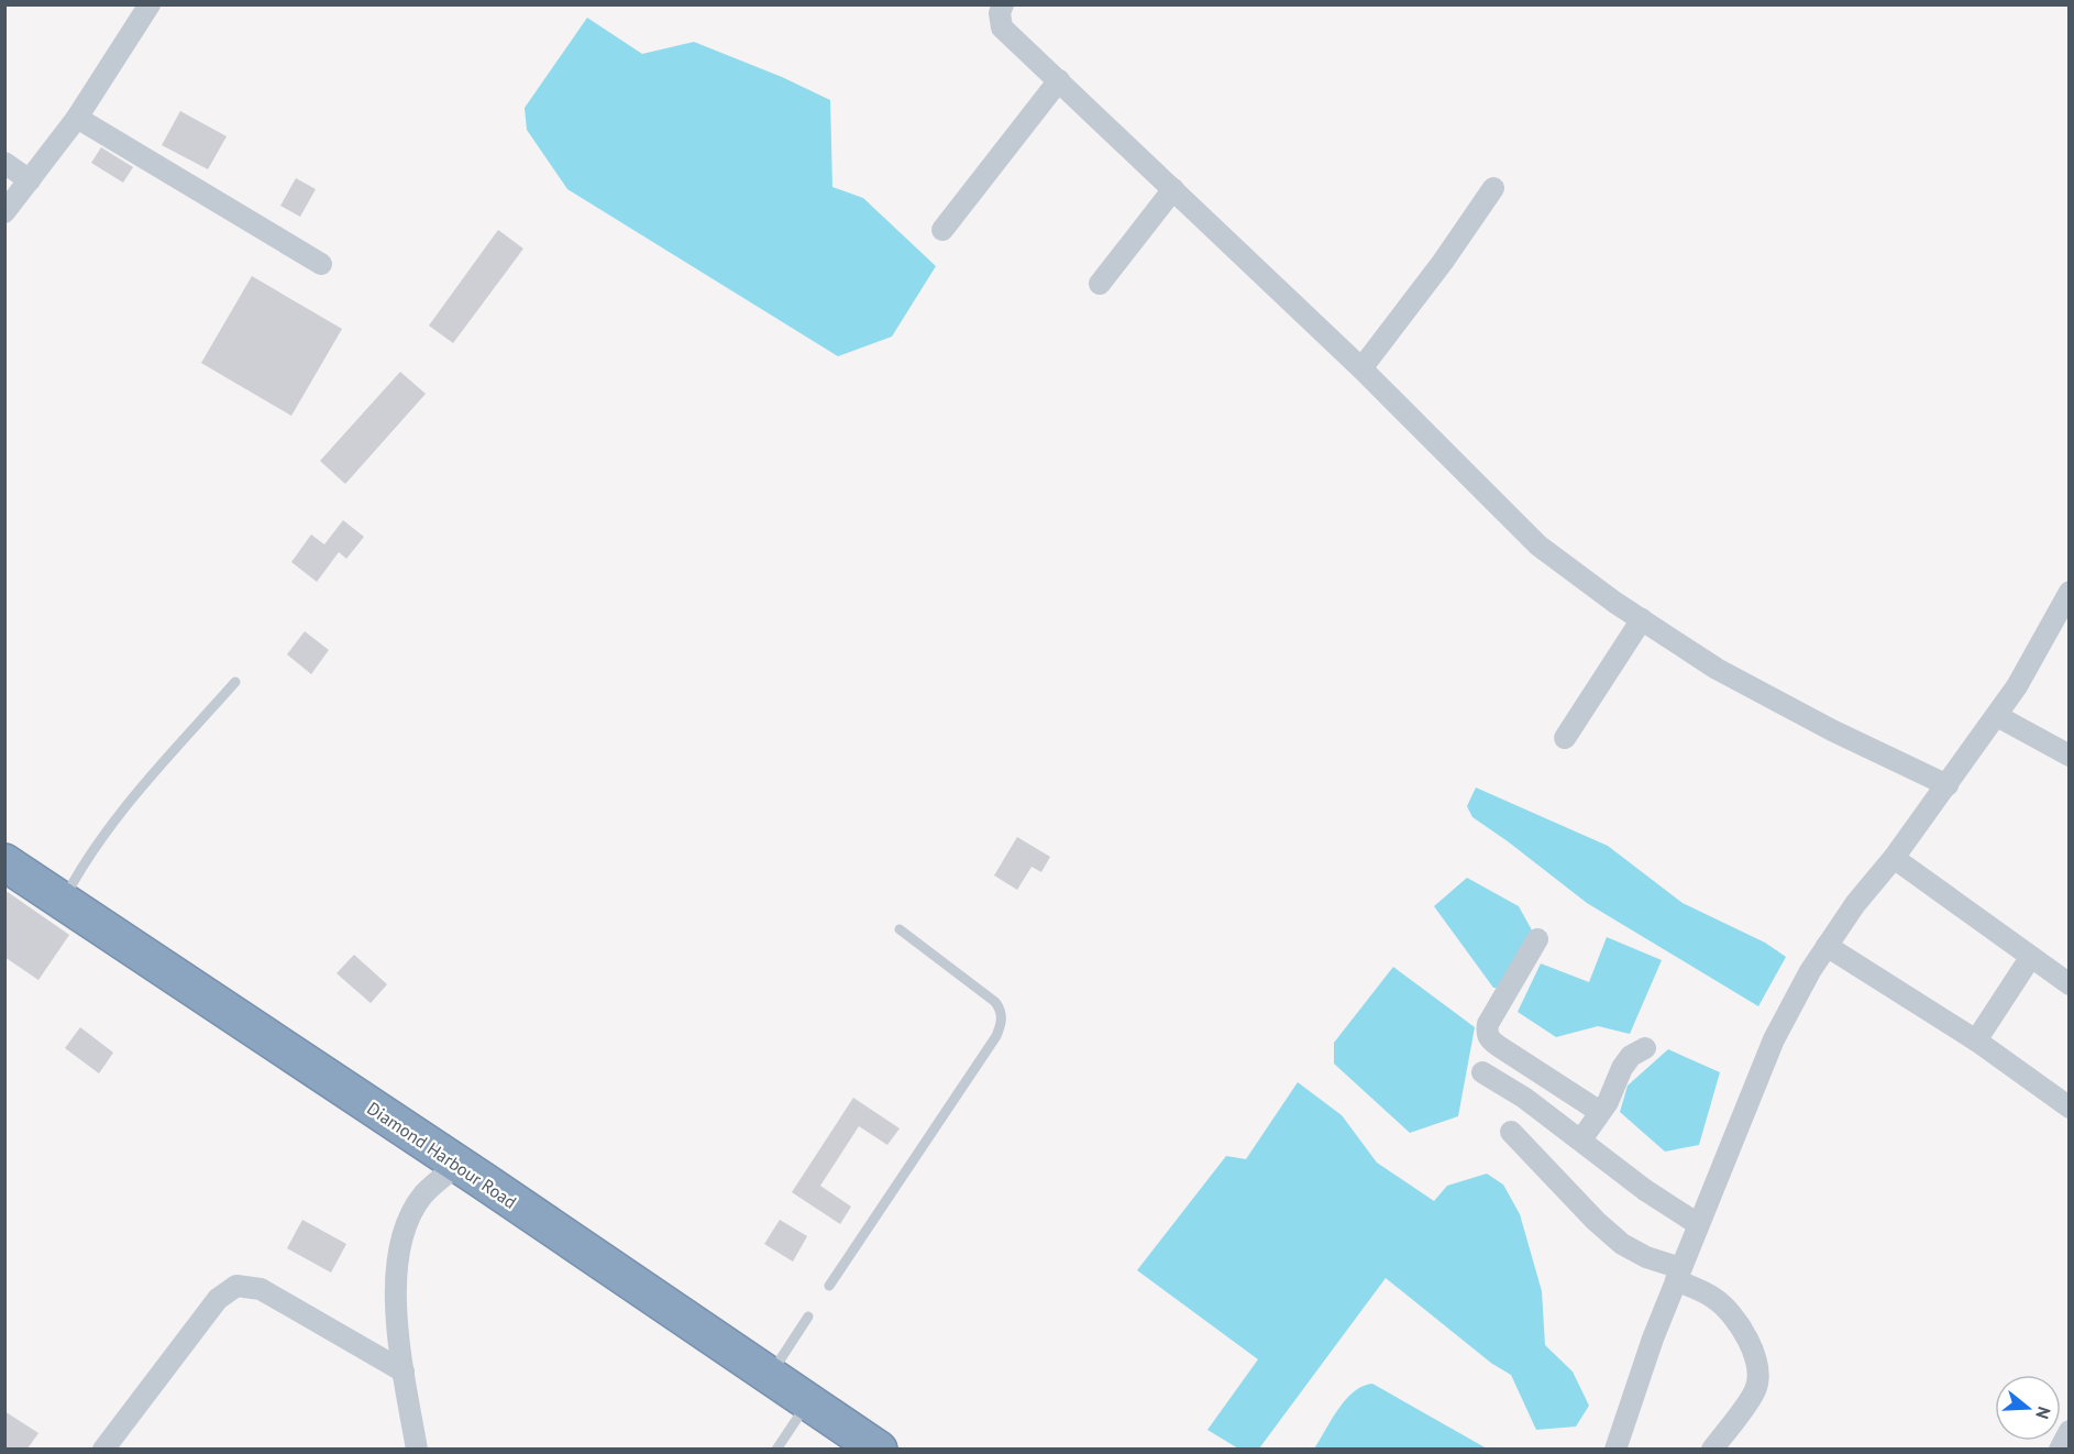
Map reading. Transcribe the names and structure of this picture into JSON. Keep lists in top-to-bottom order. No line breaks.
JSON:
{"streets":{"highway":["Diamond Harbour Road"]},"north":"right"}
